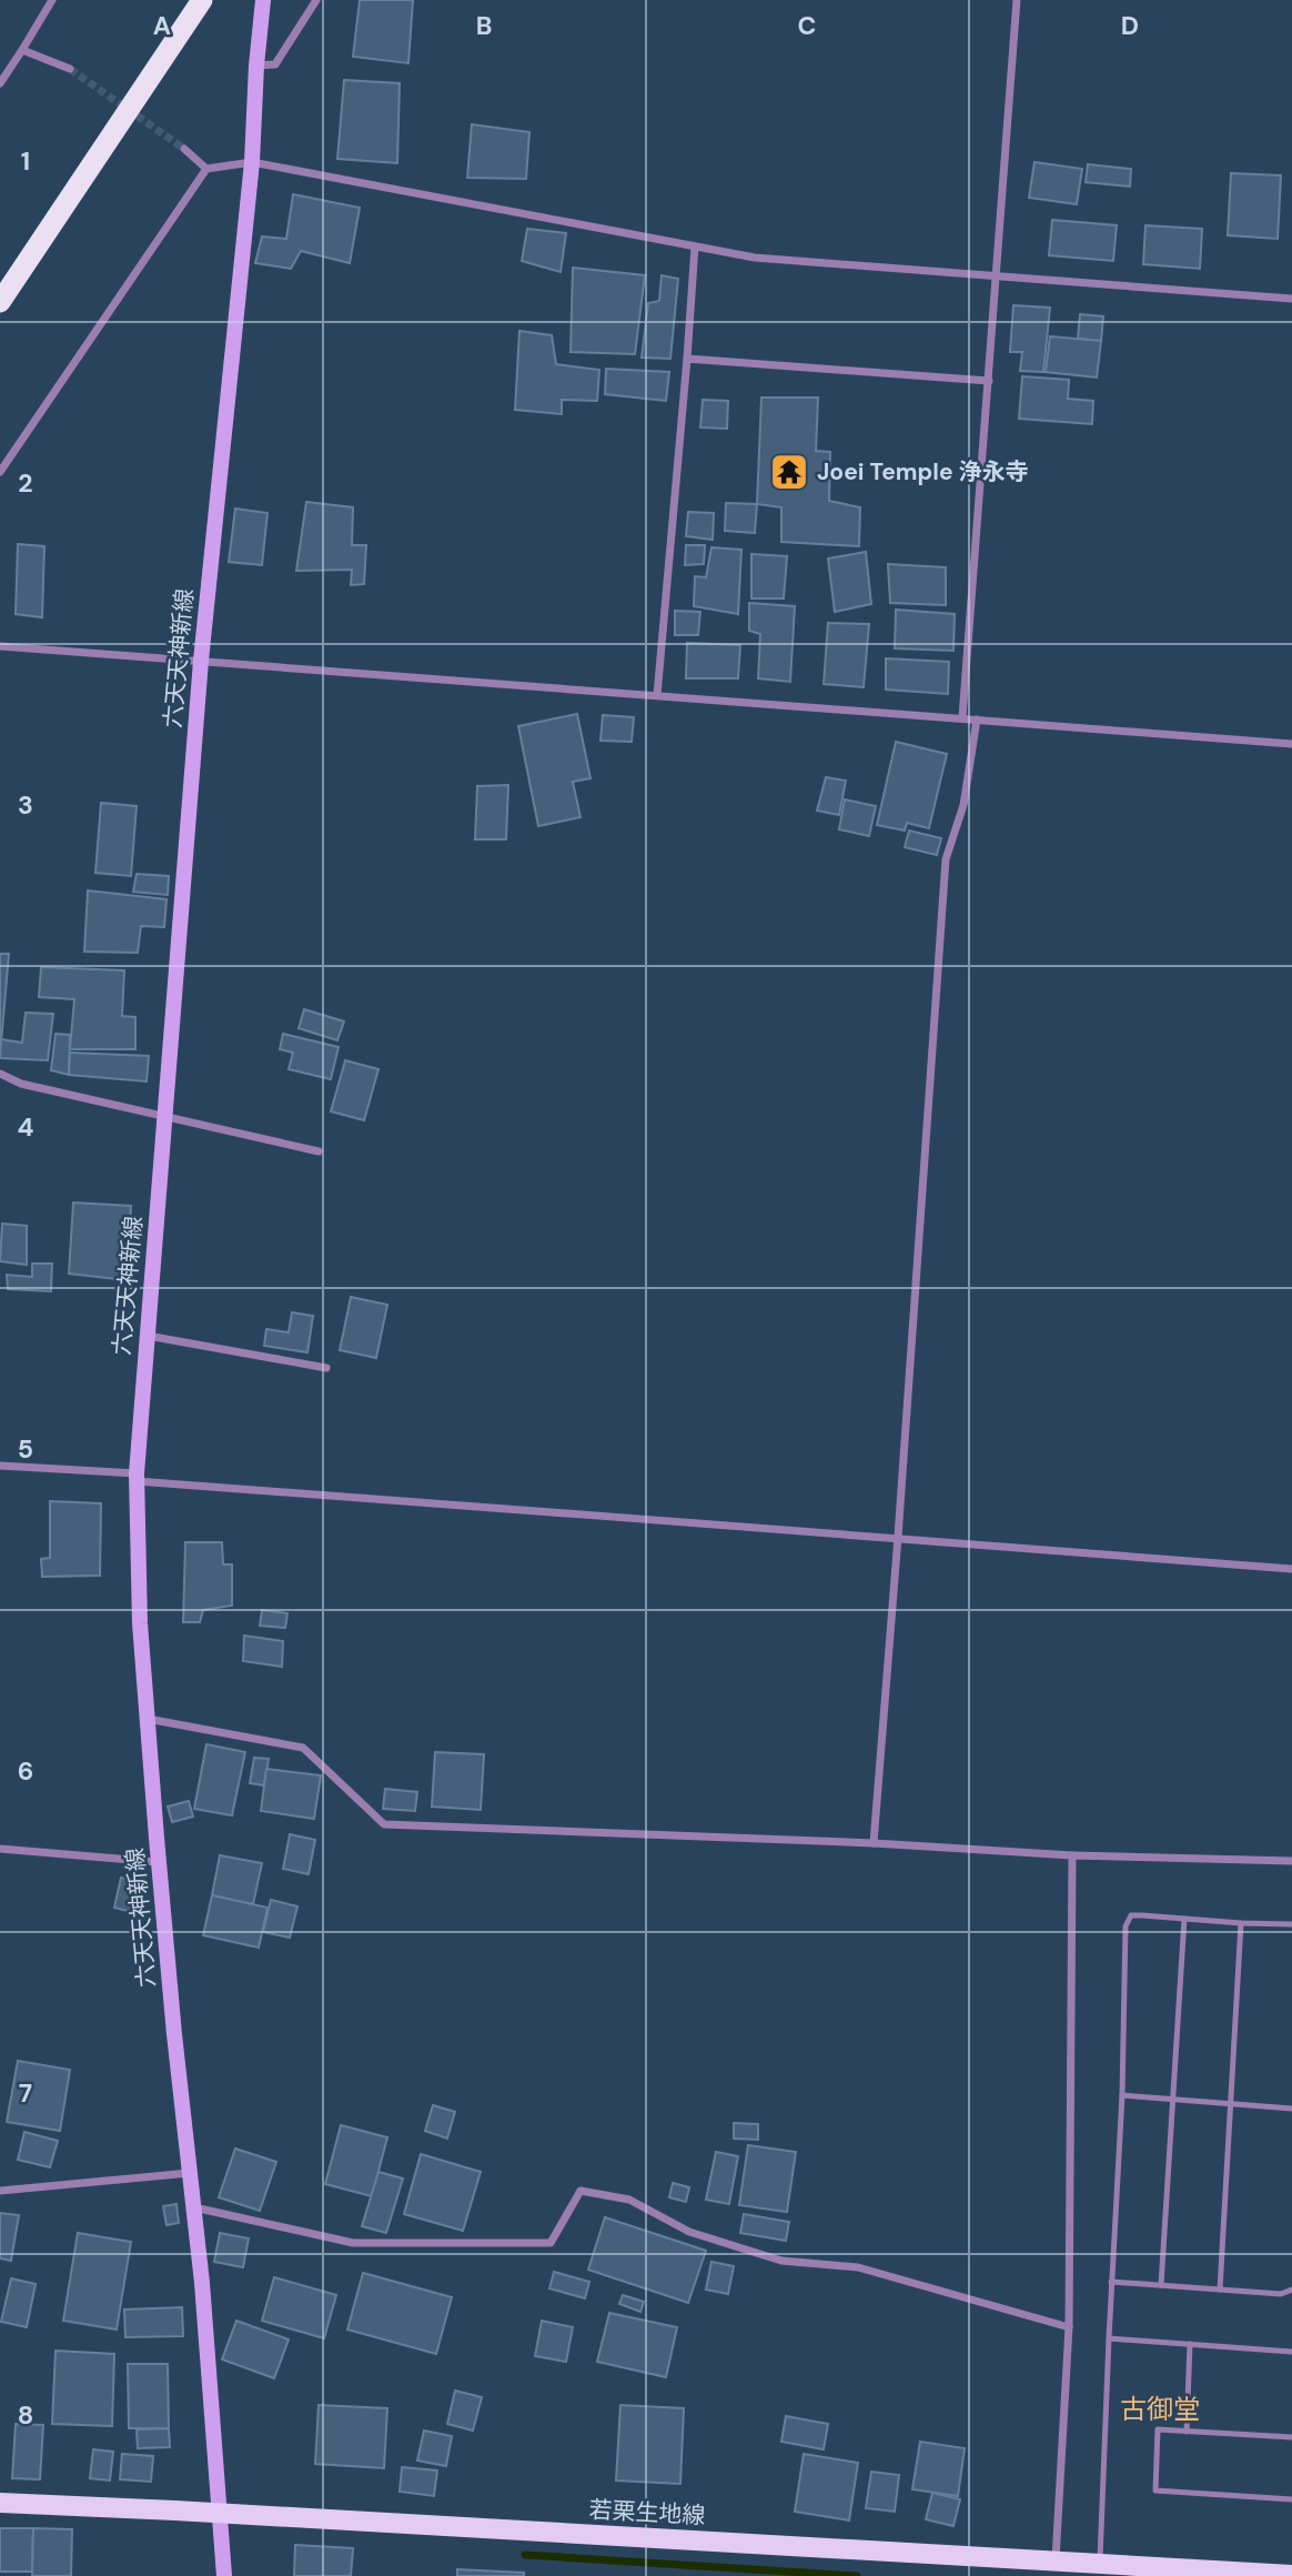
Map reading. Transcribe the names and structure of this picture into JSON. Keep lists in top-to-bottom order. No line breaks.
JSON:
{"streets":{"main road":["六天天神新線","若栗生地線"]},"crossings":[["六天天神新線","若栗生地線"]],"districts":["古御堂"],"places":{"temple":["Joei Temple 浄永寺"]},"grid":{"columns":["A","B","C","D"],"rows":["1","2","3","4","5","6","7","8"]}}
